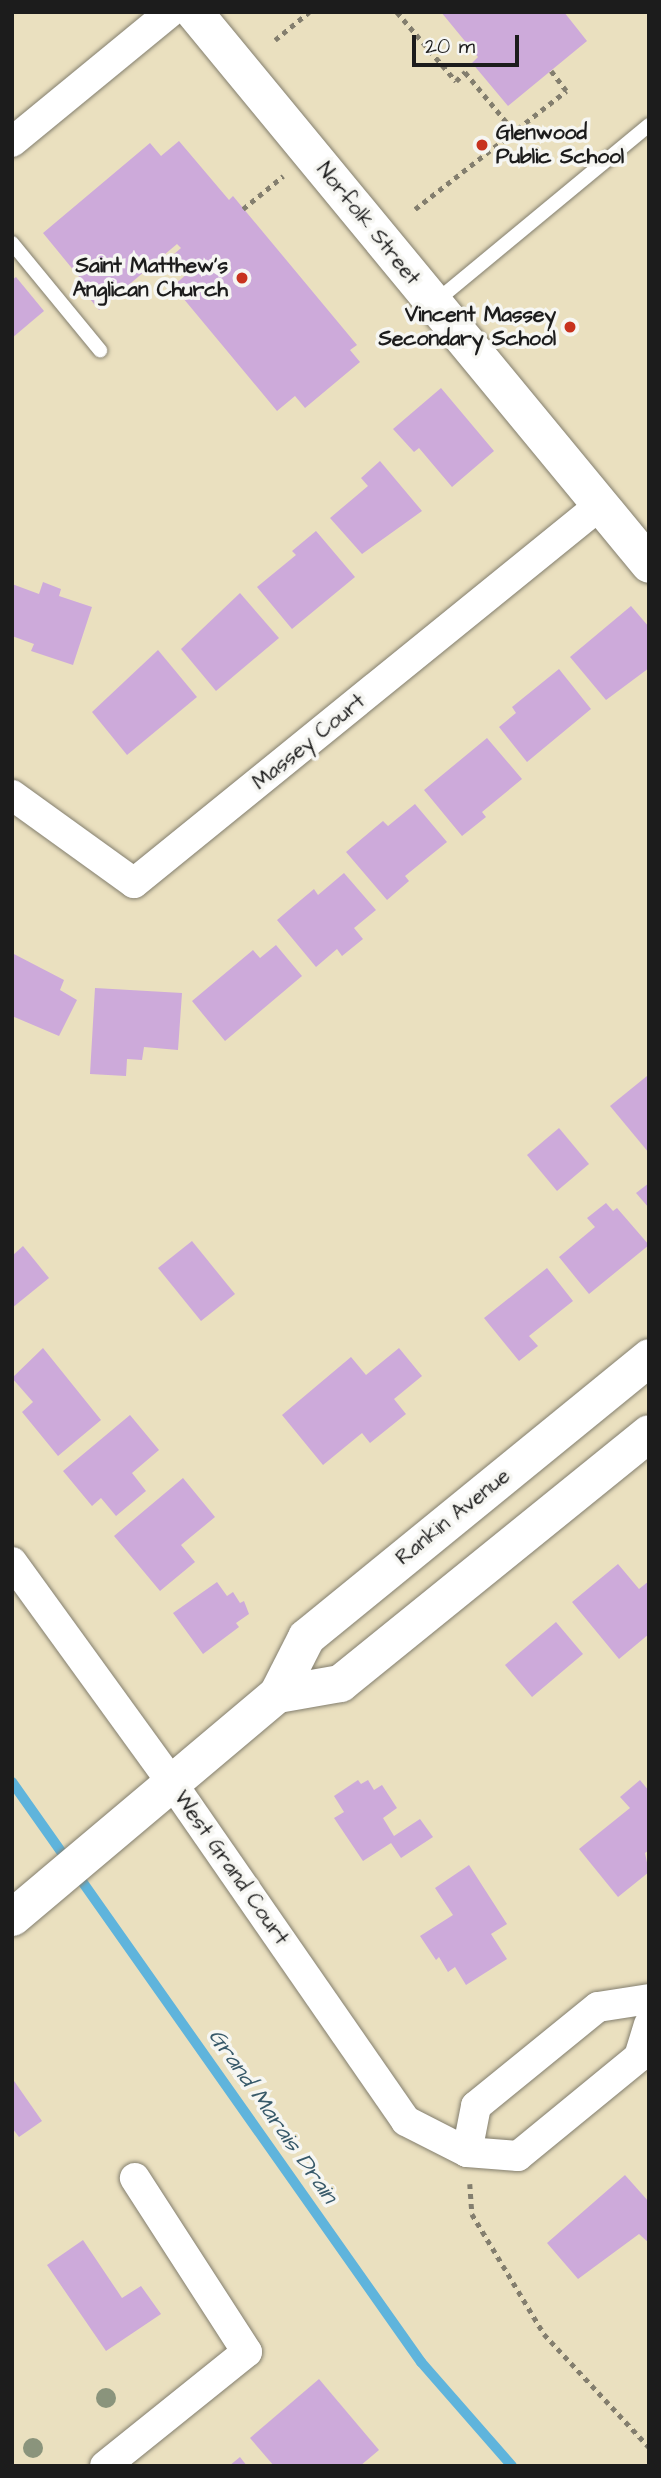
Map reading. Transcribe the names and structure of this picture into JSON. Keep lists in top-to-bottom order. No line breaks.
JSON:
{"streets":{"street":["Norfolk Street","Massey Court","Rankin Avenue","West Grand Court"]},"crossings":[["Norfolk Street","Massey Court"],["Rankin Avenue","West Grand Court"]],"water":["Grand Marais Drain"],"places":["Glenwood Public School","Saint Matthew's Anglican Church","Vincent Massey Secondary School"],"scale_bar":"20 m"}
